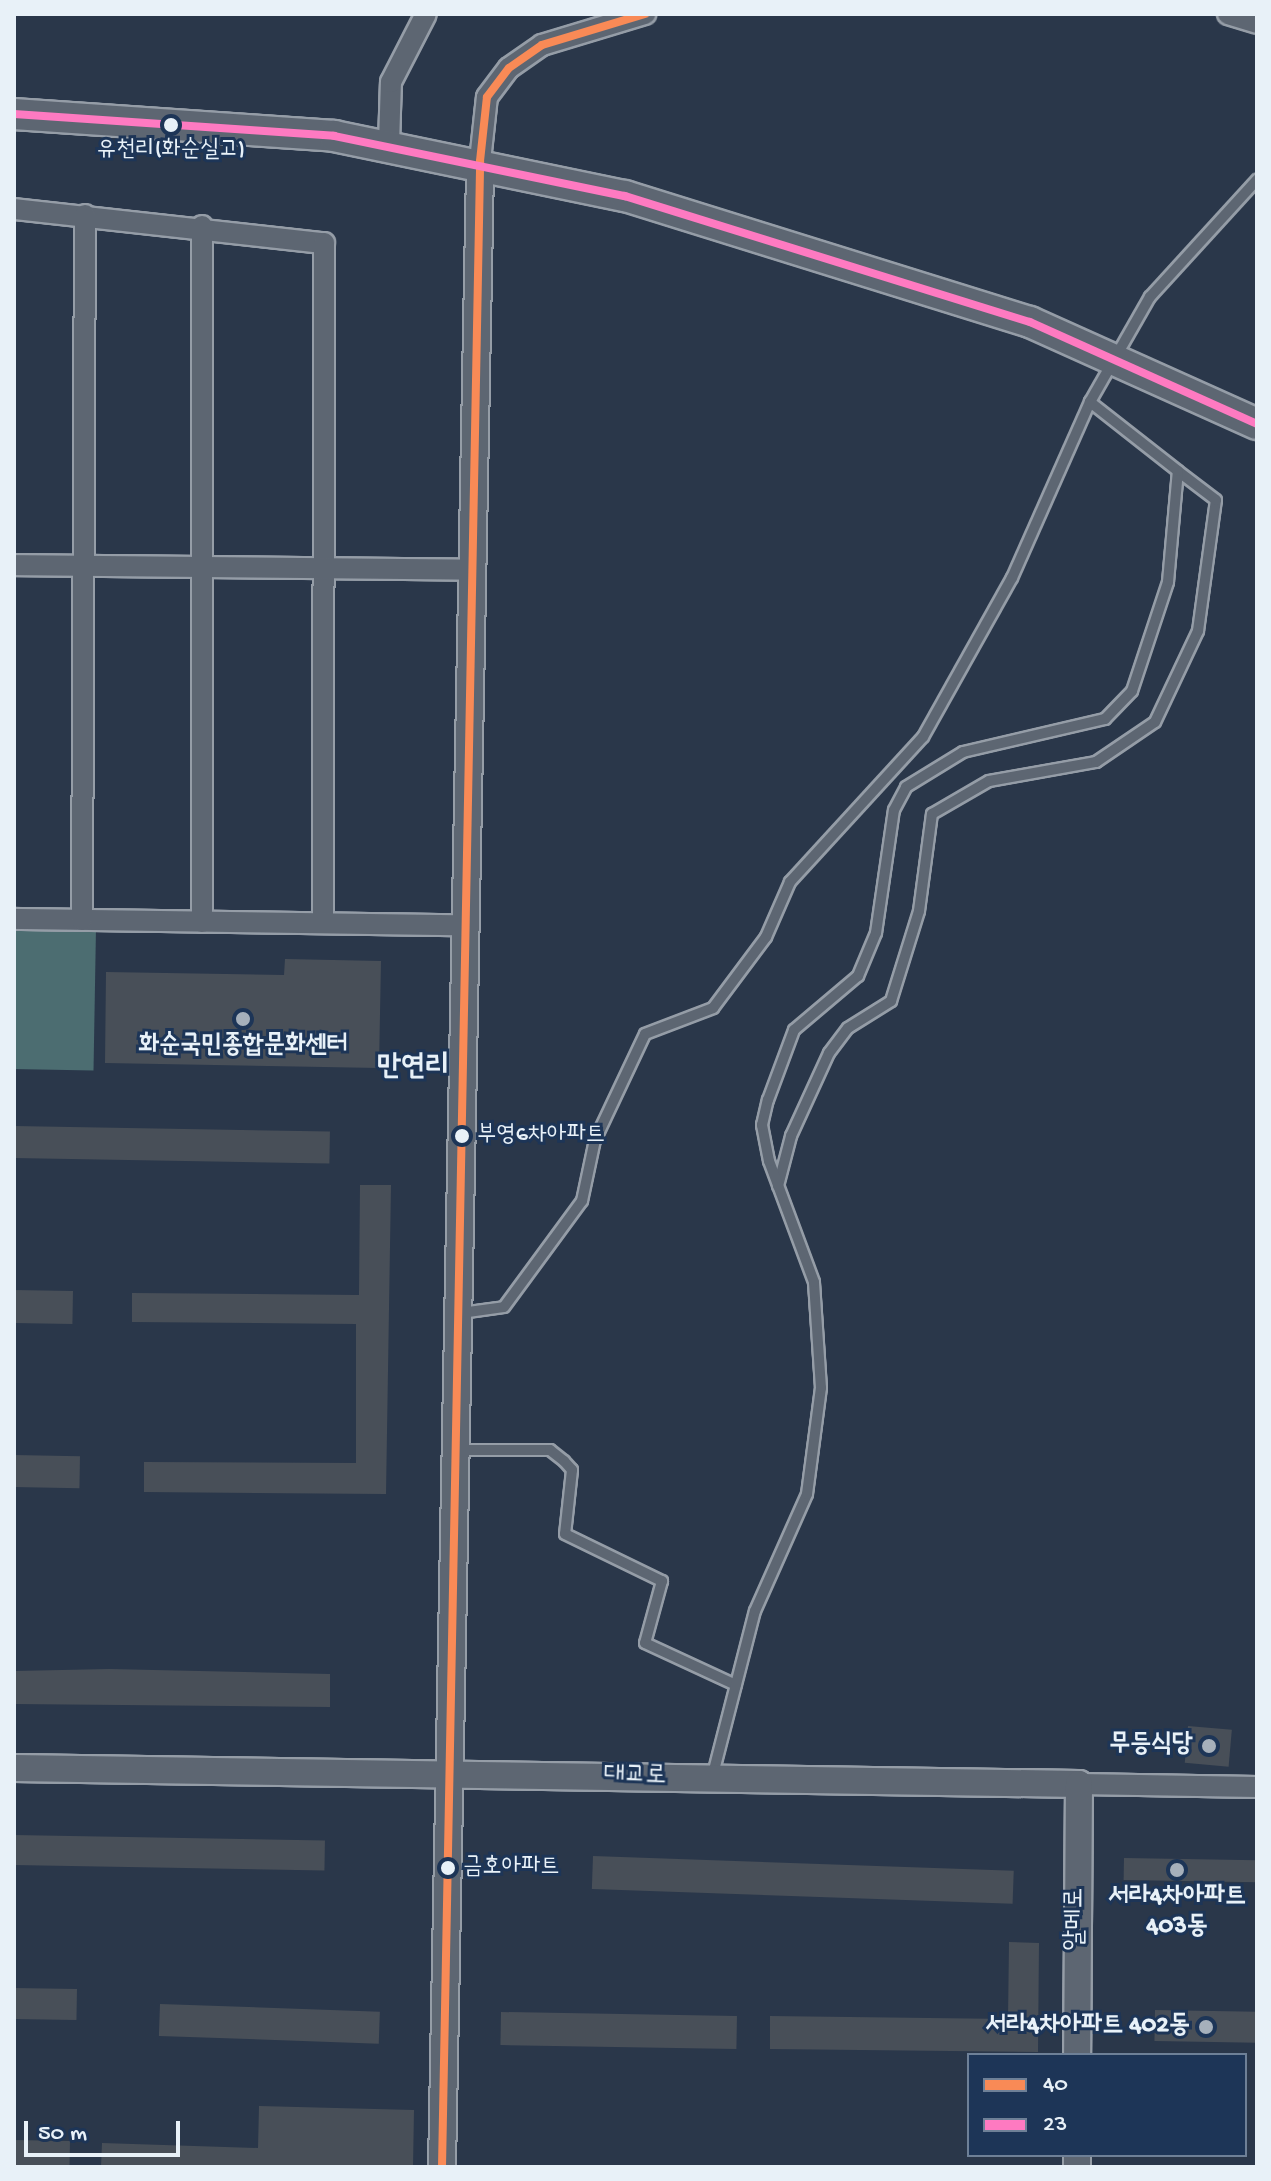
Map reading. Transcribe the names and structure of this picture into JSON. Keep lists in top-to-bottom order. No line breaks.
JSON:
{"streets":{"street":["대교로","알메로"]},"crossings":[["대교로","알메로"]],"districts":["만연리"],"places":["유천리(화순실고)","화순국민종합문화센터","부영6차아파트","무등식당","금호아파트","서라4차아파트 403동","서라4차아파트 402동"],"lines":["transit line 40","transit line 23"],"legend":["40","23"],"scale_bar":"50 m"}
